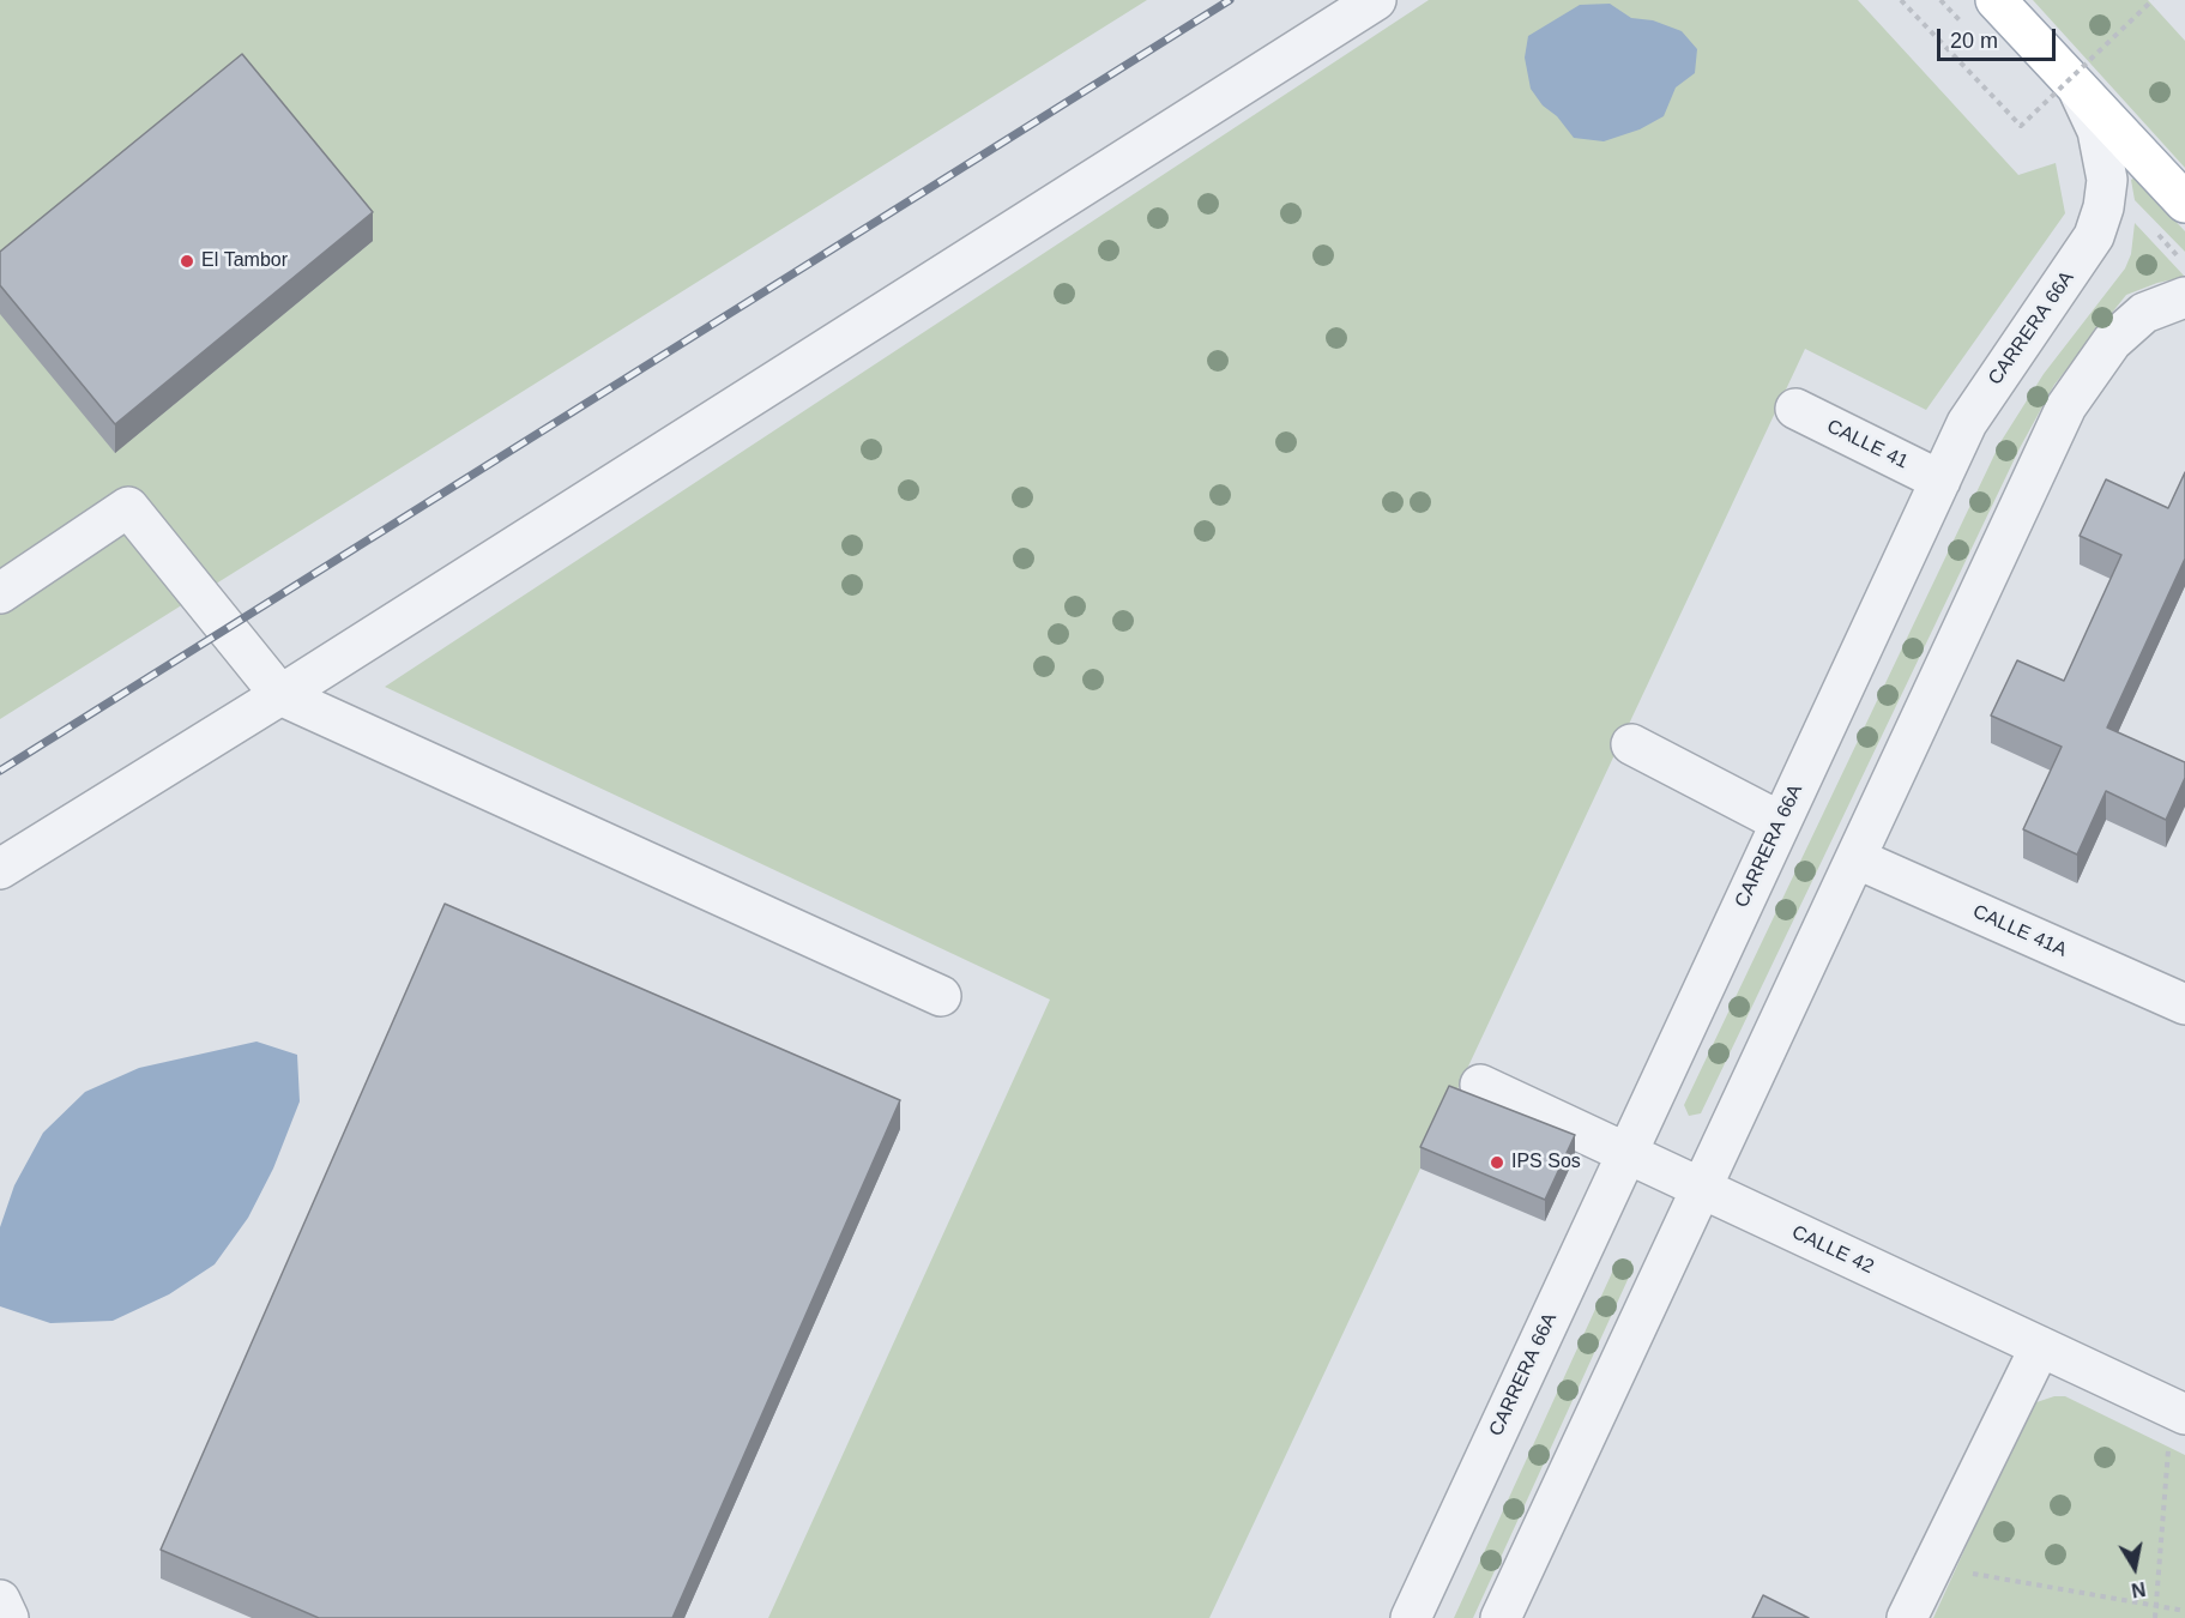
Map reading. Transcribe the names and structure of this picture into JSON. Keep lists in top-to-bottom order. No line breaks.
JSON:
{"streets":{"street":["CARRERA 66A","CALLE 41","CALLE 41A","CALLE 42"]},"crossings":[["CARRERA 66A","CALLE 41"],["CARRERA 66A","CALLE 42"]],"places":["El Tambor","IPS Sos"],"scale_bar":"20 m","north":"bottom"}
